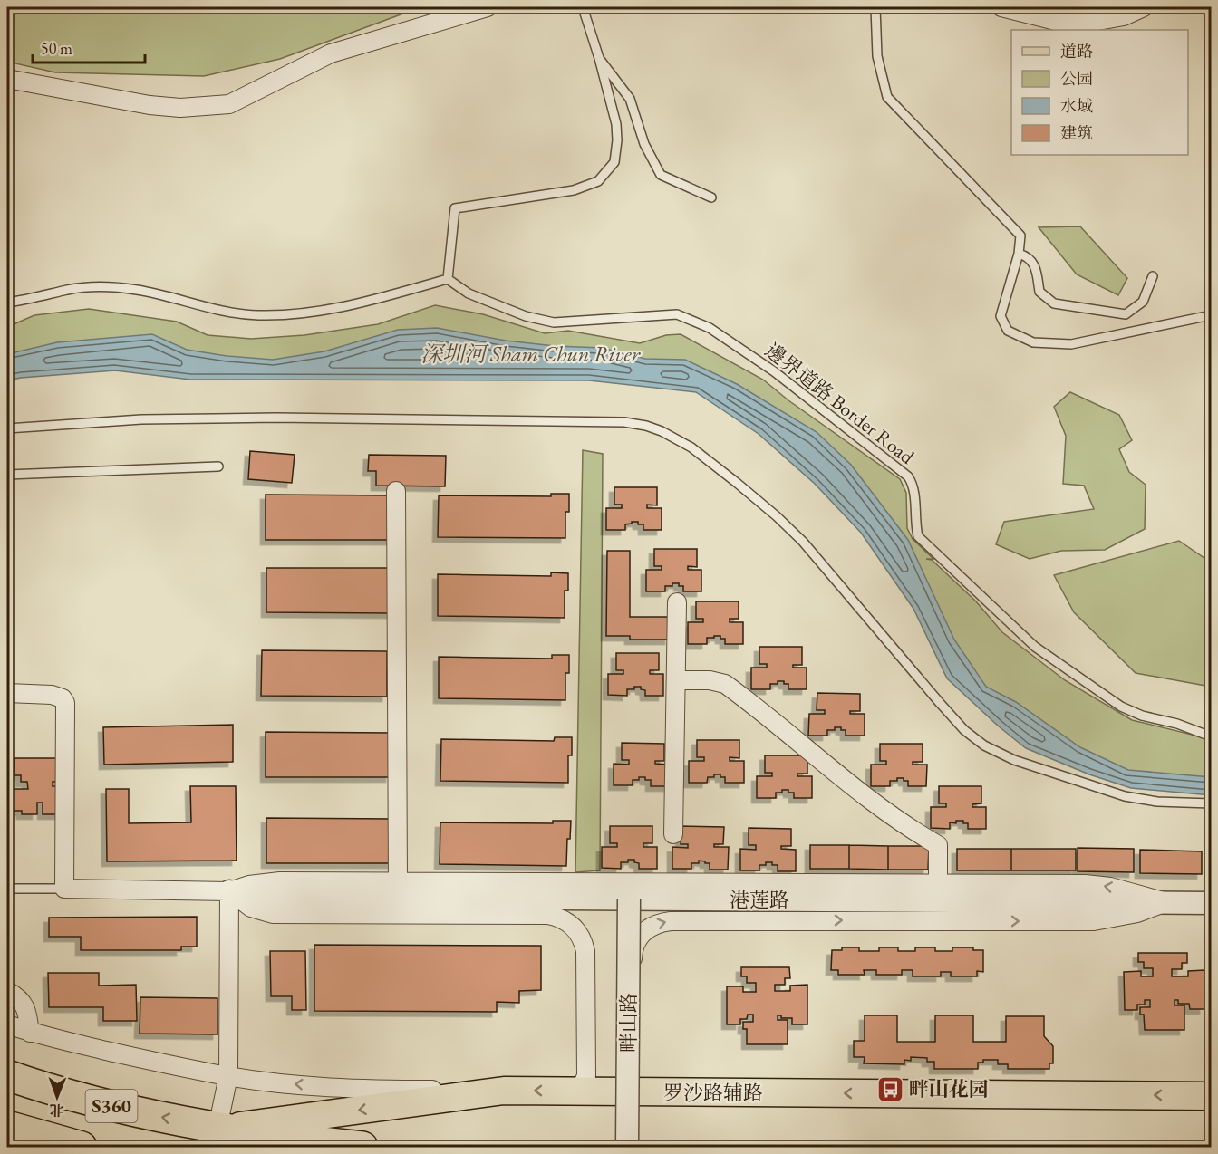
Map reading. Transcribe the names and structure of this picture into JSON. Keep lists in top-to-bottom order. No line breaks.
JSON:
{"streets":{"highway":["S360"],"main road":["罗沙路辅路"],"street":["港莲路","畔山路"],"lane":["邊界道路 Border Road"]},"crossings":[["港莲路","畔山路"],["罗沙路辅路","S360"]],"one_way":["罗沙路辅路"],"water":["深圳河 Sham Chun River"],"places":{"bus stop":["畔山花园"]},"legend":["道路","公园","水域","建筑"],"scale_bar":"50 m","north":"bottom"}
